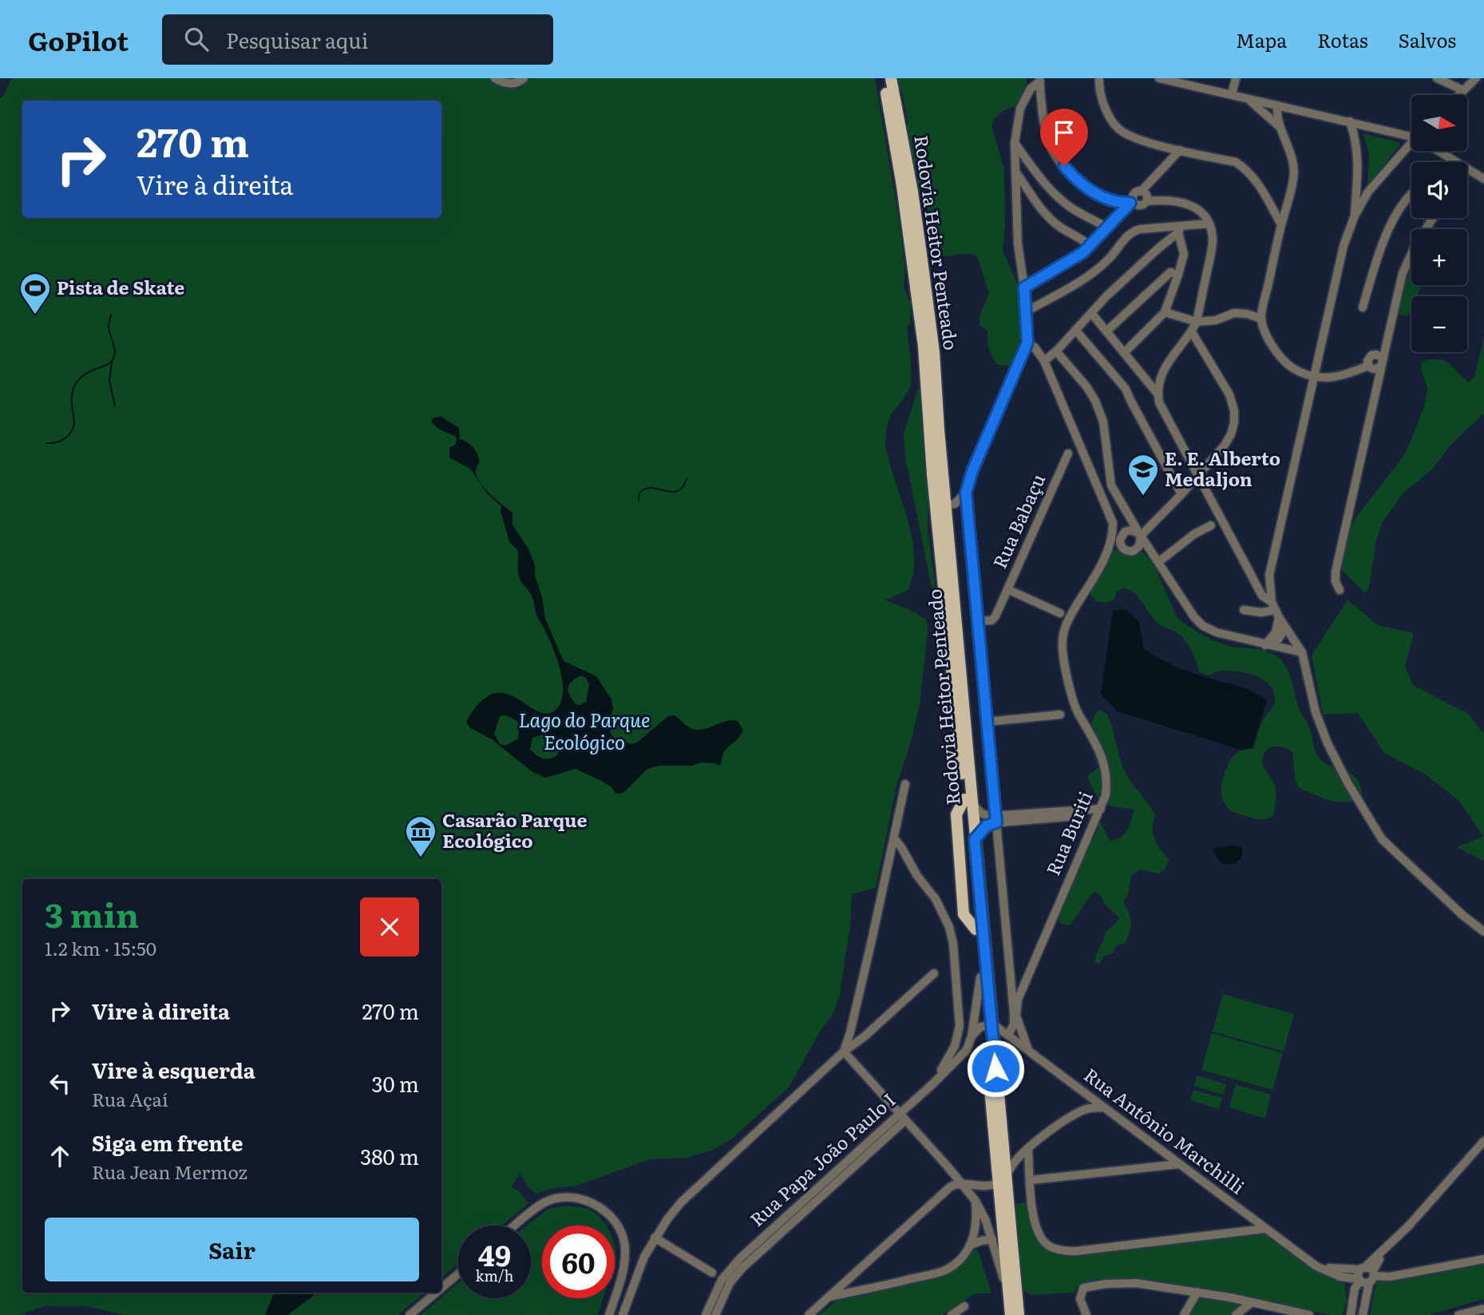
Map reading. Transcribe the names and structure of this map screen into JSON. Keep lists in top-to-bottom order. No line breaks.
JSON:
{"streets":{"main road":["Rodovia Heitor Penteado"],"street":["Rua Babaçu","Rua Buriti","Rua Antônio Marchilli","Rua Papa João Paulo I"]},"crossings":[["Rodovia Heitor Penteado","Rua Antônio Marchilli"],["Rodovia Heitor Penteado","Rua Papa João Paulo I"],["Rua Buriti","Rua Antônio Marchilli"],["Rua Antônio Marchilli","Rua Papa João Paulo I"]],"water":["Lago do Parque Ecológico"],"places":{"sports":["Pista de Skate"],"school or university":["E. E. Alberto Medaljon"],"museum":["Casarão Parque Ecológico"]},"north":"right","page":{"header":"GoPilot","search":"Pesquisar aqui","nav":["Mapa","Rotas","Salvos"],"map_buttons":["+","−"],"turn":["270 m","Vire à direita"],"heading":["3 min","1.2 km · 15:50"],"list":[{"name":"Vire à direita","value":"270 m"},{"name":"Vire à esquerda","note":"Rua Açaí","value":"30 m"},{"name":"Siga em frente","note":"Rua Jean Mermoz","value":"380 m"}],"buttons":"Sair","speed":"49 km/h","limit":"60"}}
